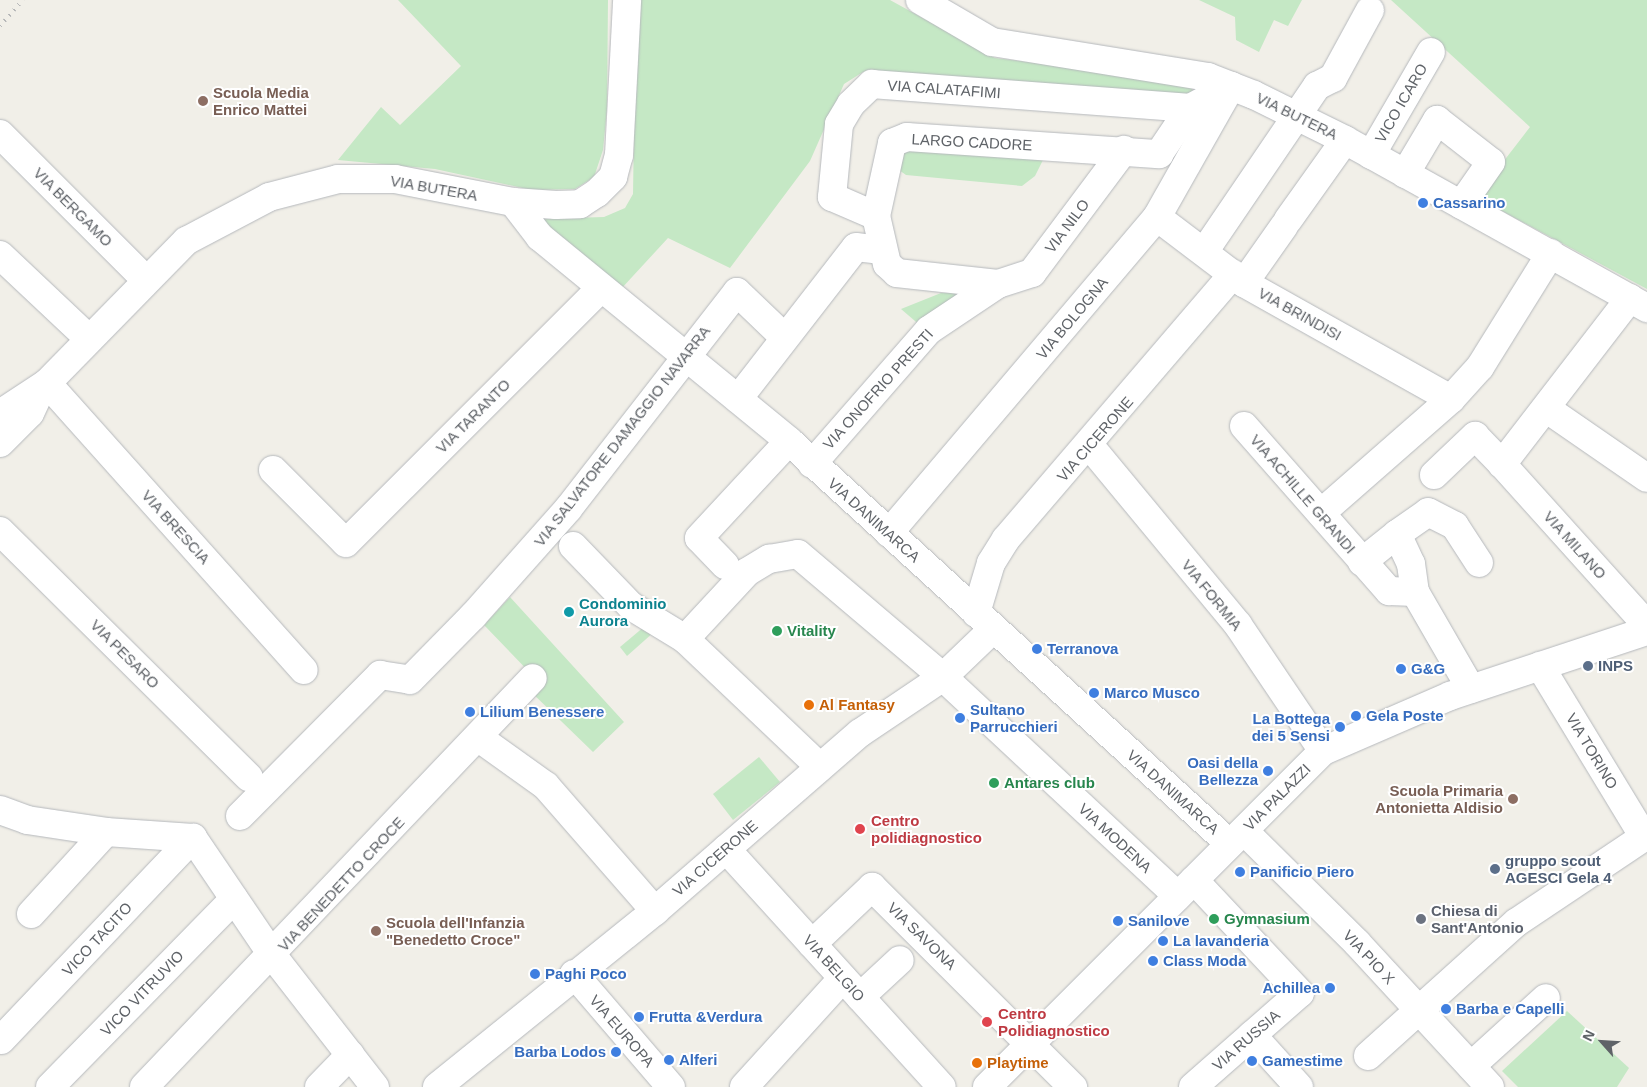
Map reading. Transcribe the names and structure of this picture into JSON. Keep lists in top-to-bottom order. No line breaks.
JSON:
{"streets":{"street":["VIA CALATAFIMI","VICO ICARO","VIA BUTERA","LARGO CADORE","VIA BERGAMO","VIA NILO","VIA BRINDISI","VIA BOLOGNA","VIA ONOFRIO PRESTI","VIA TARANTO","VIA SALVATORE DAMAGGIO NAVARRA","VIA CICERONE","VIA ACHILLE GRANDI","VIA DANIMARCA","VIA BRESCIA","VIA MILANO","VIA FORMIA","VIA PESARO","VIA TORINO","VIA PALAZZI","VIA MODENA","VIA BENEDETTO CROCE","VIA SAVONA","VICO TACITO","VIA PIO X","VIA BELGIO","VICO VITRUVIO","VIA EUROPA","VIA RUSSIA"]},"crossings":[["VIA CALATAFIMI","LARGO CADORE"],["VICO ICARO","VIA BUTERA"],["VIA BUTERA","LARGO CADORE"],["VIA BUTERA","VIA BERGAMO"],["VIA BUTERA","VIA BOLOGNA"],["VIA BUTERA","VIA CICERONE"],["VIA BUTERA","VIA DANIMARCA"],["VIA BUTERA","VIA BRESCIA"],["LARGO CADORE","VIA NILO"],["LARGO CADORE","VIA BOLOGNA"],["LARGO CADORE","VIA ONOFRIO PRESTI"],["VIA NILO","VIA ONOFRIO PRESTI"],["VIA BRINDISI","VIA BOLOGNA"],["VIA BRINDISI","VIA CICERONE"],["VIA BOLOGNA","VIA DANIMARCA"],["VIA ONOFRIO PRESTI","VIA DANIMARCA"],["VIA TARANTO","VIA DANIMARCA"],["VIA SALVATORE DAMAGGIO NAVARRA","VIA DANIMARCA"],["VIA CICERONE","VIA DANIMARCA"],["VIA CICERONE","VIA FORMIA"],["VIA CICERONE","VIA MODENA"],["VIA CICERONE","VIA BELGIO"],["VIA CICERONE","VIA EUROPA"],["VIA DANIMARCA","VIA PALAZZI"],["VIA DANIMARCA","VIA PIO X"],["VIA FORMIA","VIA PALAZZI"],["VIA TORINO","VIA PALAZZI"],["VIA PALAZZI","VIA MODENA"],["VIA PALAZZI","VIA SAVONA"],["VIA PALAZZI","VIA PIO X"],["VIA MODENA","VIA RUSSIA"],["VIA SAVONA","VIA BELGIO"]],"places":["Scuola Media Enrico Mattei","Cassarino","Condominio Aurora","Vitality","Terranova","INPS","G&G","Marco Musco","Al Fantasy","Lilium Benessere","Gela Poste","Sultano Parrucchieri","La Bottega dei 5 Sensi","Oasi della Bellezza","Antares club","Scuola Primaria Antonietta Aldisio","Centro polidiagnostico","gruppo scout AGESCI Gela 4","Panificio Piero","Gymnasium","Chiesa di Sant'Antonio","Sanilove","Scuola dell'Infanzia \"Benedetto Croce\"","La lavanderia","Class Moda","Paghi Poco","Achillea","Barba e Capelli","Frutta &Verdura","Centro Polidiagnostico","Barba Lodos","Alferi","Gamestime","Playtime"],"north":"top left"}
